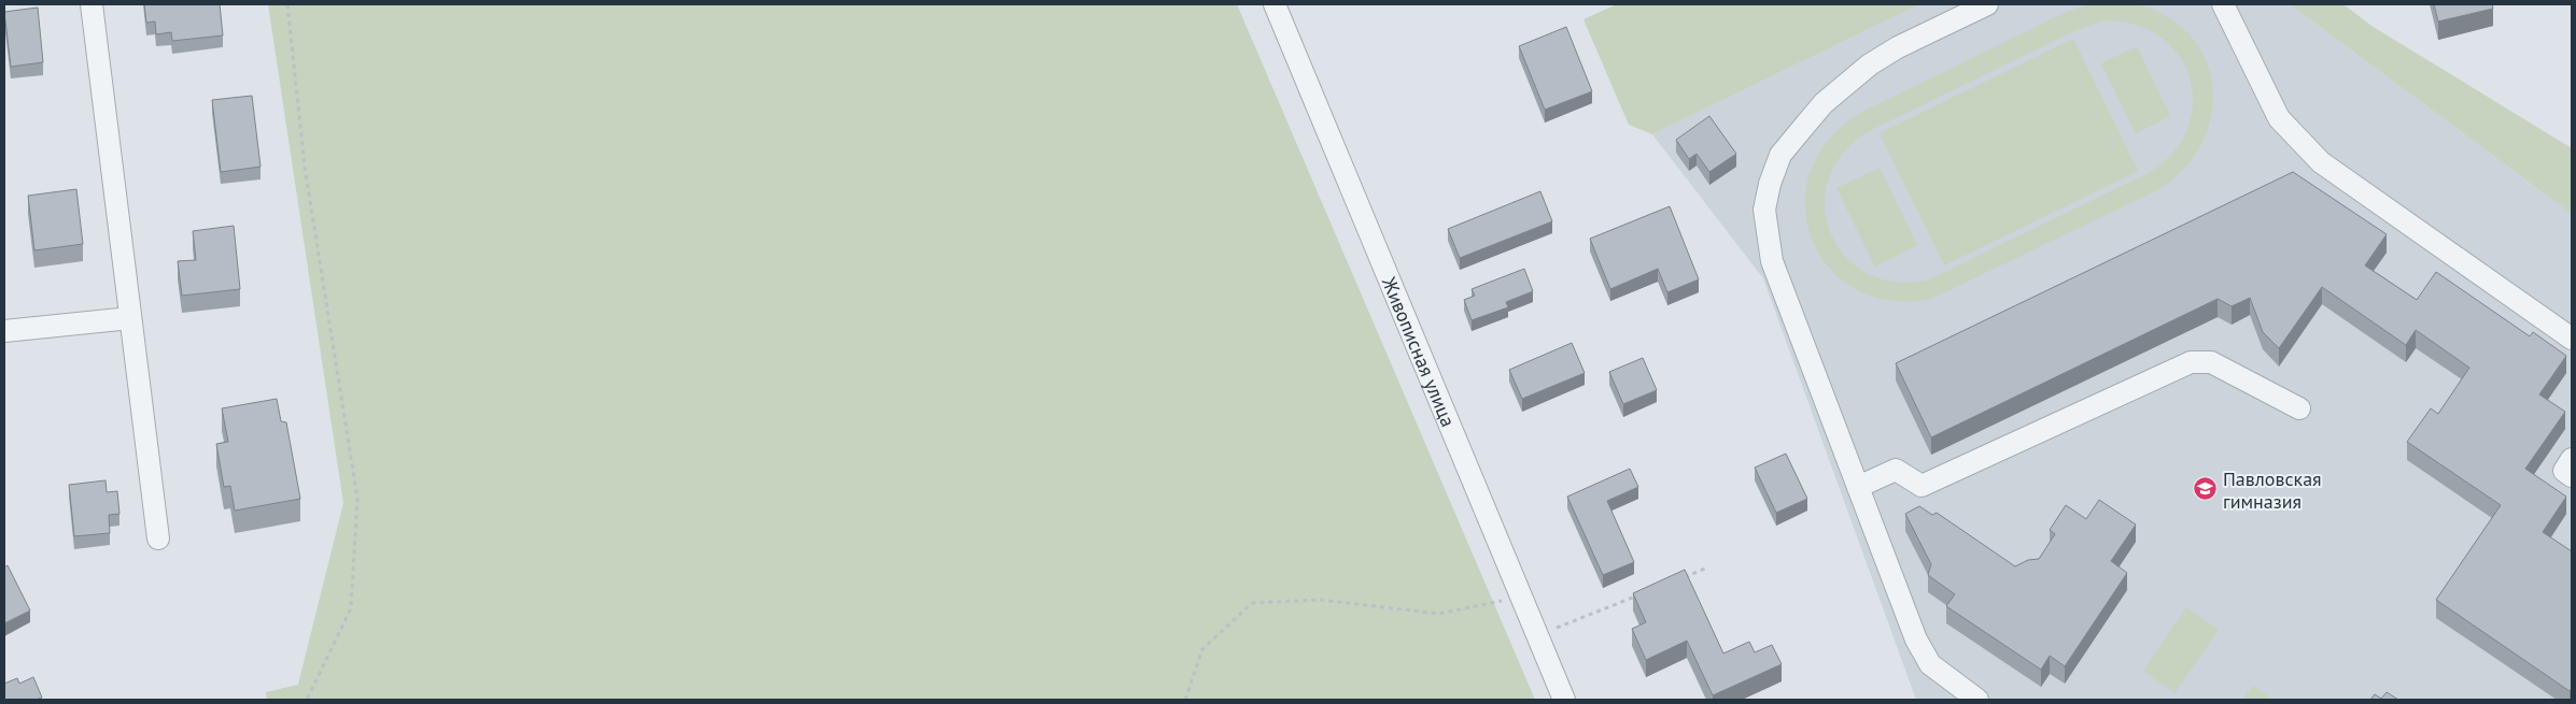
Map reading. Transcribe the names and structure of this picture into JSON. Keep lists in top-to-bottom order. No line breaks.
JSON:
{"streets":{"street":["Живописная улица"]},"places":{"school or university":["Павловская гимназия"]}}
